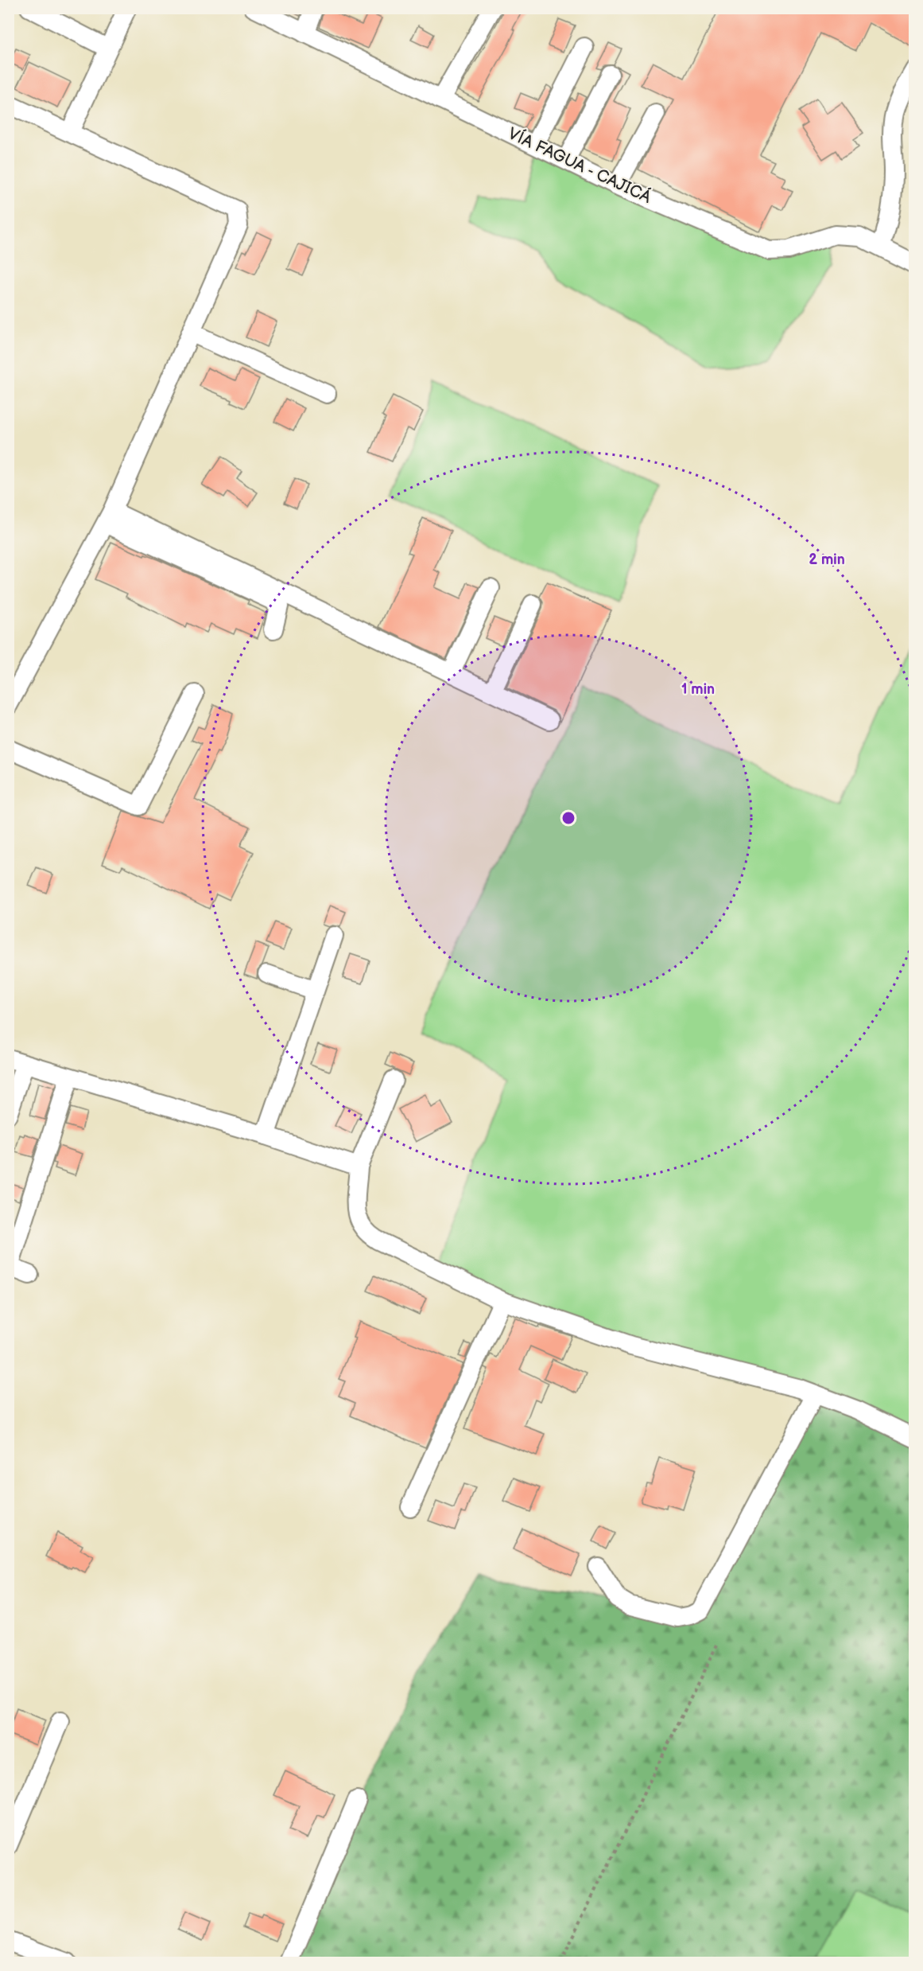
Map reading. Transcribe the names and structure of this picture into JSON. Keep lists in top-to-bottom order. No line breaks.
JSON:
{"streets":{"street":["VÍA FAGUA - CAJICÁ"]},"rings":["2 min","1 min"]}
